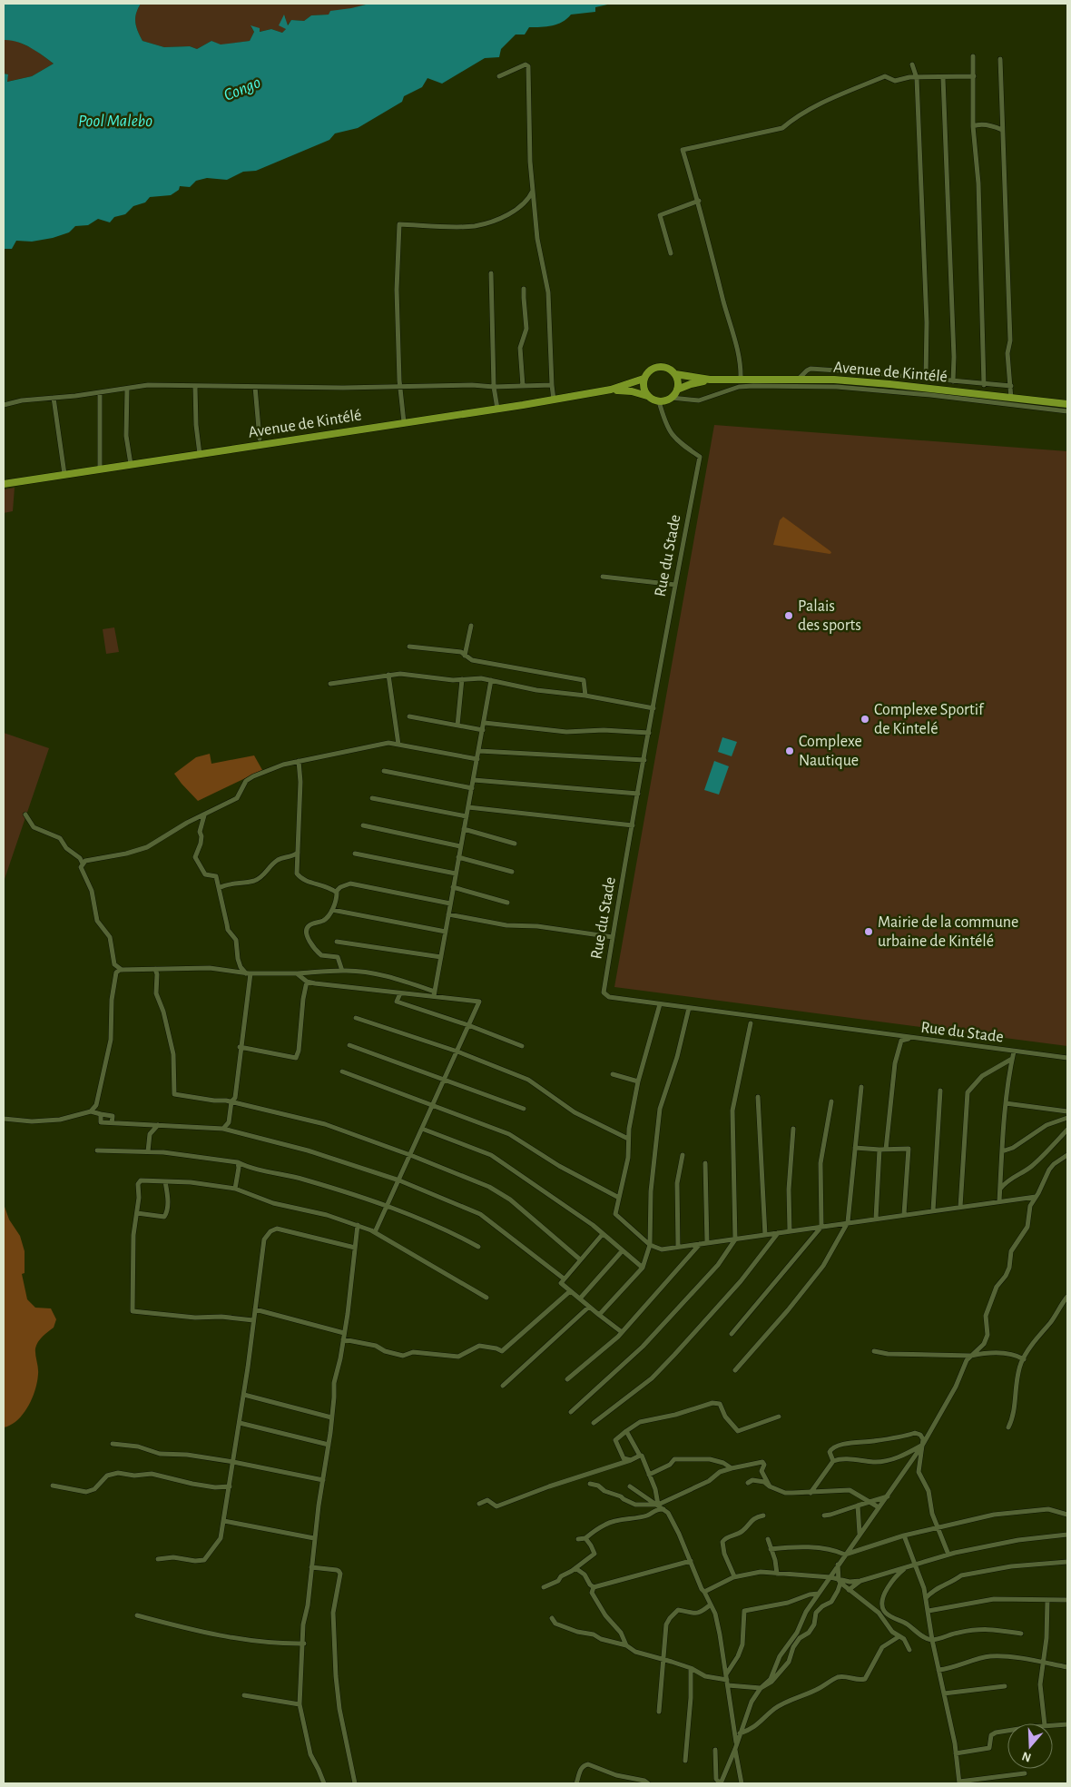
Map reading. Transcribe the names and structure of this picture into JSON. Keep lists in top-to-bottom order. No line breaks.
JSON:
{"streets":{"main road":["Avenue de Kintélé"],"street":["Rue du Stade"]},"crossings":[["Avenue de Kintélé","Rue du Stade"]],"water":["Congo","Pool Malebo"],"places":["Palais des sports","Complexe Sportif de Kintelé","Complexe Nautique","Mairie de la commune urbaine de Kintélé"],"north":"bottom"}
